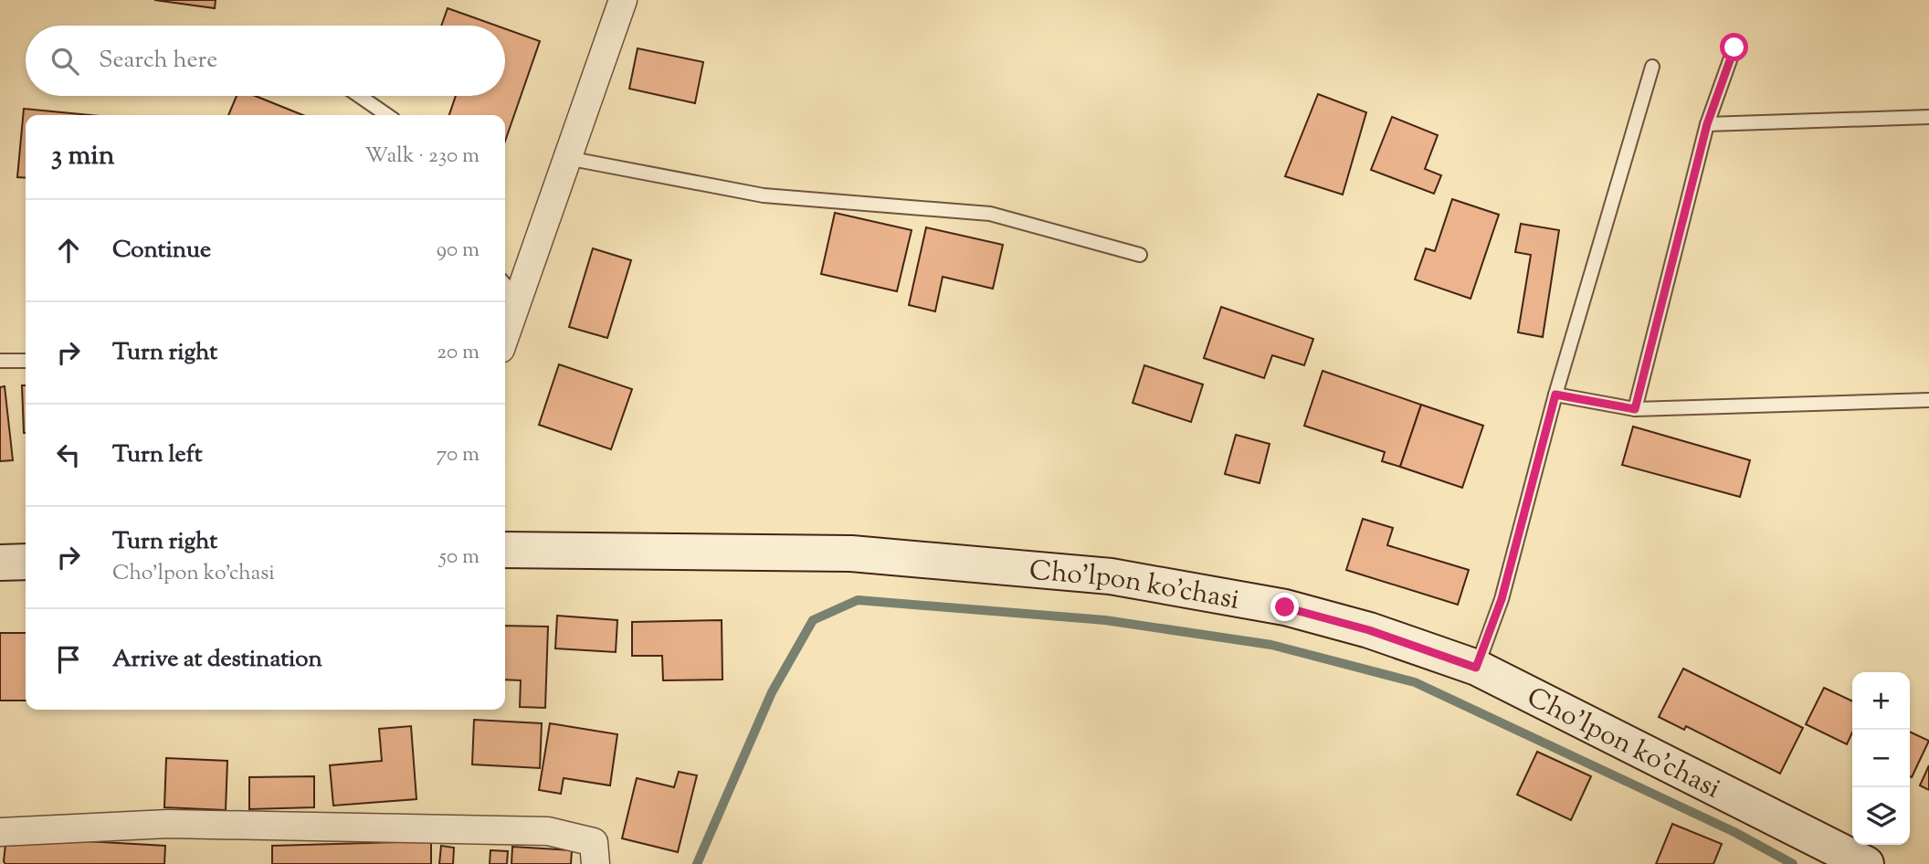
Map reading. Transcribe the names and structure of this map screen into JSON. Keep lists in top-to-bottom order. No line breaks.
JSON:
{"streets":{"main road":["Cho'lpon ko'chasi"]},"page":{"search":"Search here","heading":["3 min","Walk · 230 m"],"list":[["Continue","90 m"],["Turn right","20 m"],["Turn left","70 m"],["Turn right","Cho'lpon ko'chasi","50 m"],"Arrive at destination"],"map_buttons":["+","−"]}}
